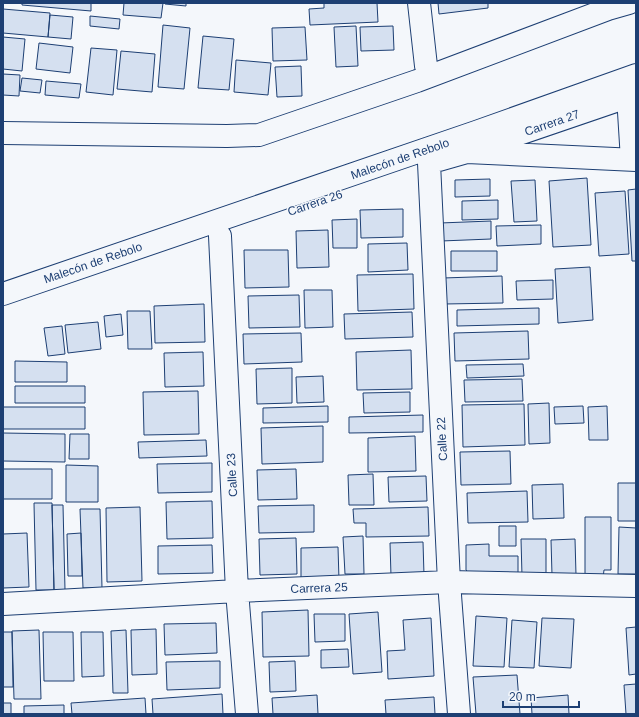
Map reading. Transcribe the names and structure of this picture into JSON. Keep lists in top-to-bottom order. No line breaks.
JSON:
{"streets":{"street":["Carrera 27","Malecón de Rebolo","Carrera 26","Calle 22","Calle 23","Carrera 25"]},"crossings":[["Carrera 27","Carrera 26"],["Carrera 26","Calle 22"],["Carrera 26","Calle 23"],["Calle 22","Carrera 25"],["Calle 23","Carrera 25"]],"scale_bar":"20 m"}
